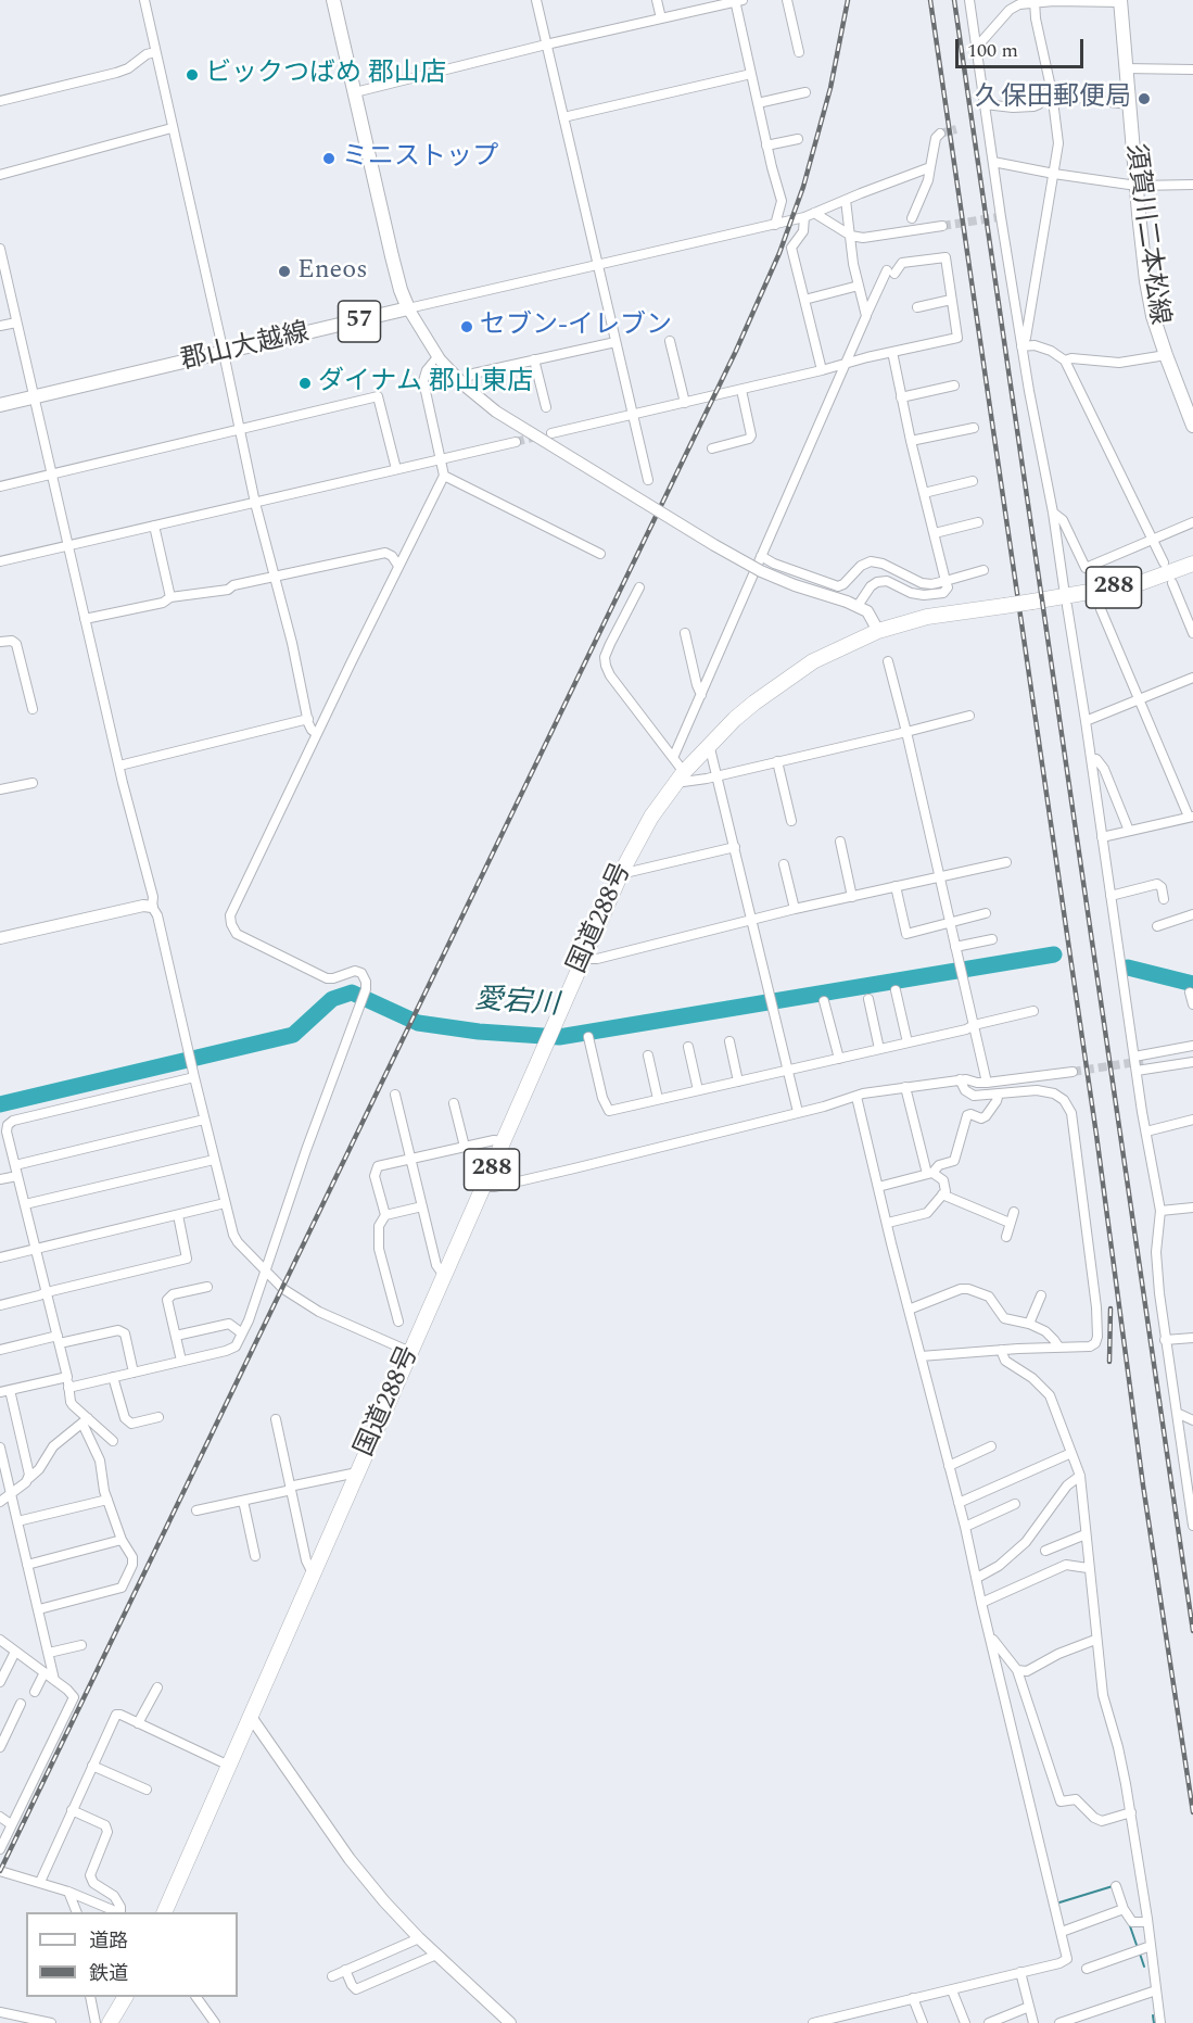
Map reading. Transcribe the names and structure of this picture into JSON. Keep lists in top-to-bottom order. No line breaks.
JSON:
{"streets":{"highway":["288","国道288号"],"main road":["須賀川二本松線","57","郡山大越線"]},"crossings":[["57","郡山大越線"]],"water":["愛宕川"],"places":["ビックつばめ 郡山店","久保田郵便局","ミニストップ","Eneos","セブン-イレブン","ダイナム 郡山東店"],"legend":["道路","鉄道"],"scale_bar":"100 m"}
